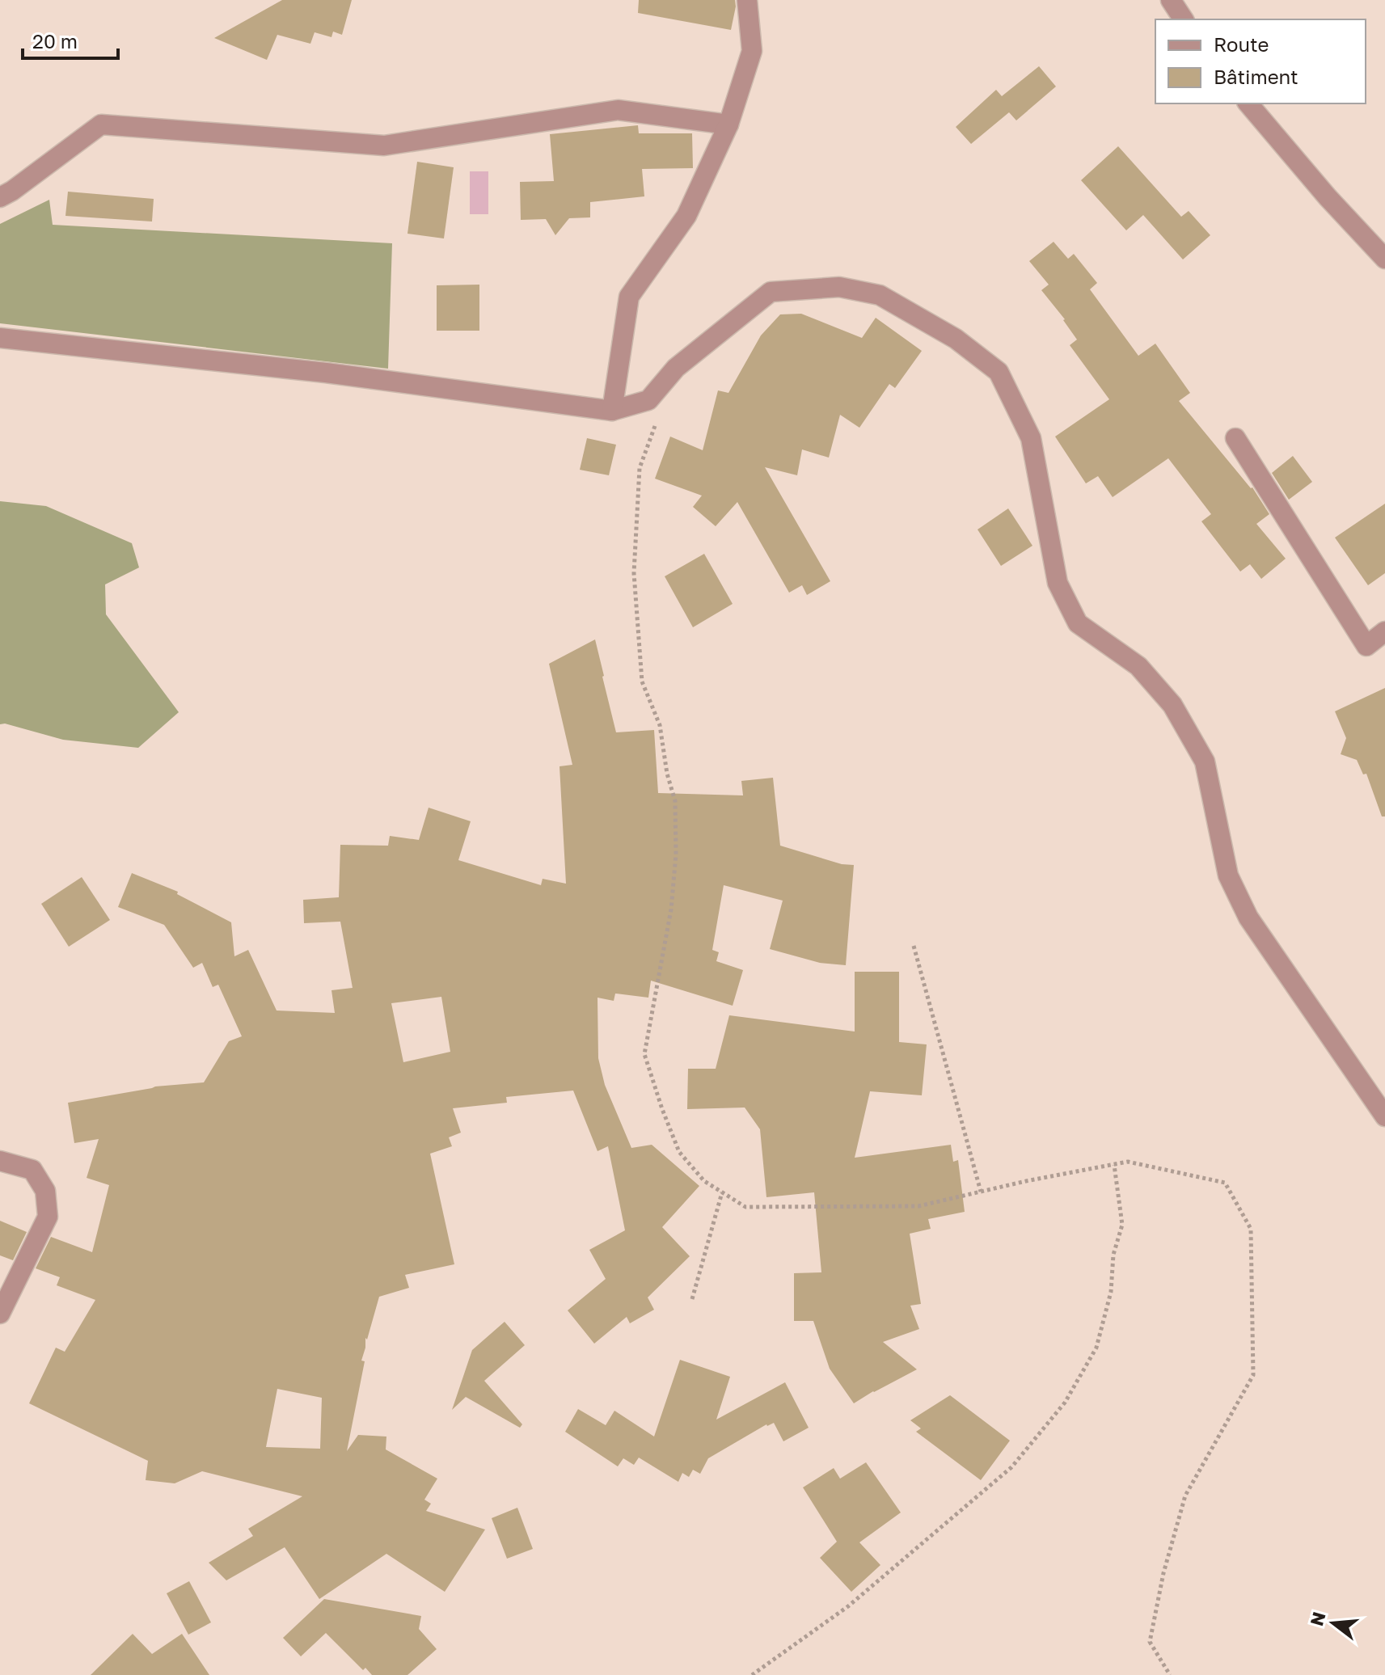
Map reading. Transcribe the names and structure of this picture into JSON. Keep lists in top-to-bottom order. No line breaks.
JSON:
{"legend":["Route","Bâtiment"],"scale_bar":"20 m","north":"left"}
